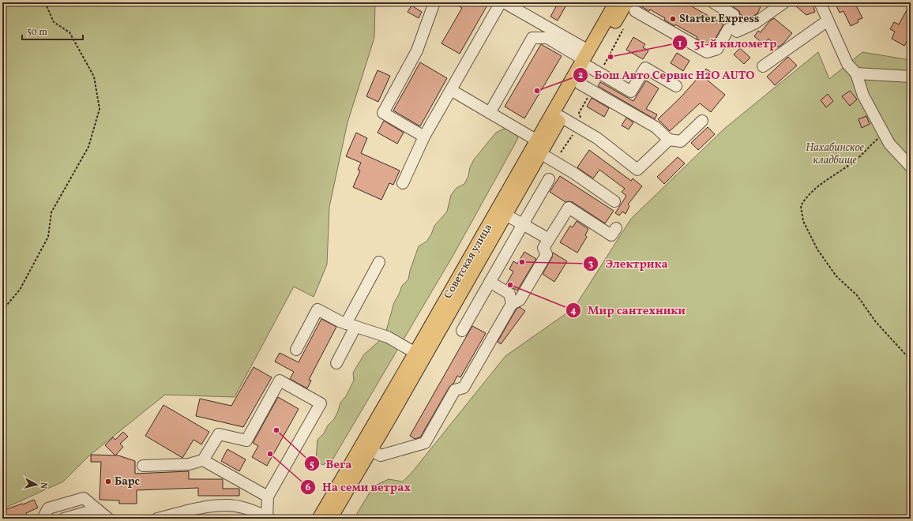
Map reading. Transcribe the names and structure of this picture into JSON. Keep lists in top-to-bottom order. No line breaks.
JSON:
{"streets":{"main road":["Советская улица"]},"parks":["Нахабинское кладбище"],"places":["Starter Express","31-й километр","Бош Авто Сервис H2O AUTO","Электрика","Мир сантехники","Вега","На семи ветрах","Барс"],"scale_bar":"50 m","north":"right"}
